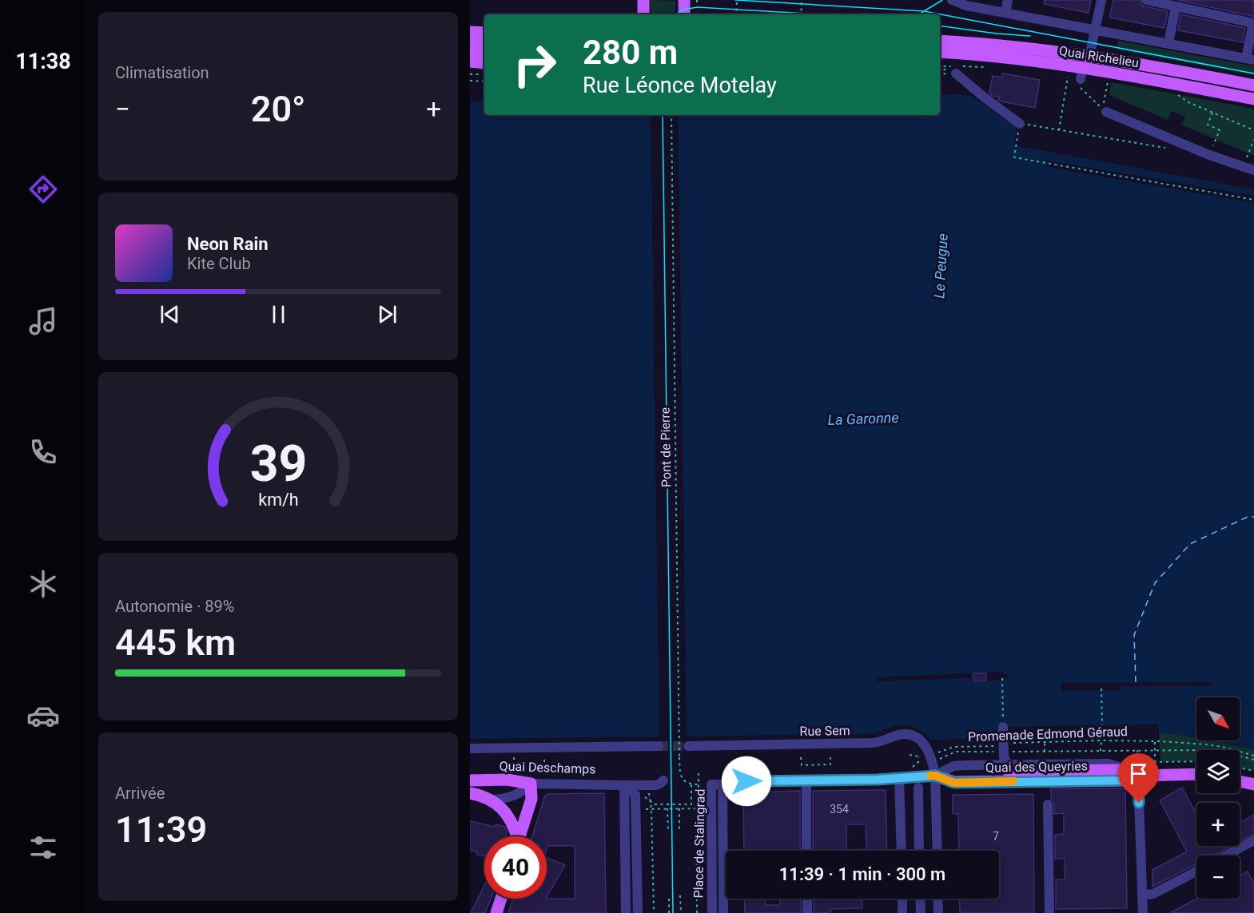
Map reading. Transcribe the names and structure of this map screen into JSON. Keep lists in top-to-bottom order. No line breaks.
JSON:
{"streets":{"main road":["Quai Richelieu","Quai des Queyries","Quai Deschamps"],"street":["Rue Sem","Place de Stalingrad"],"path":["Pont de Pierre","Promenade Edmond Géraud"]},"crossings":[["Pont de Pierre","Place de Stalingrad"],["Rue Sem","Promenade Edmond Géraud"],["Quai des Queyries","Place de Stalingrad"]],"water":["Le Peugue","La Garonne"],"house_numbers":["354","7"],"north":"bottom right","page":{"tabs":"11:38","tile":["Climatisation",["Autonomie · 89%","445 km"],["Arrivée","11:39"]],"turn":["280 m","Rue Léonce Motelay"],"heat":["−","20°","+"],"song":["Neon Rain","Kite Club"],"map_buttons":["+","−"],"limit":"40","trip":"11:39 · 1 min · 300 m","gauge":["39","km/h"]}}
